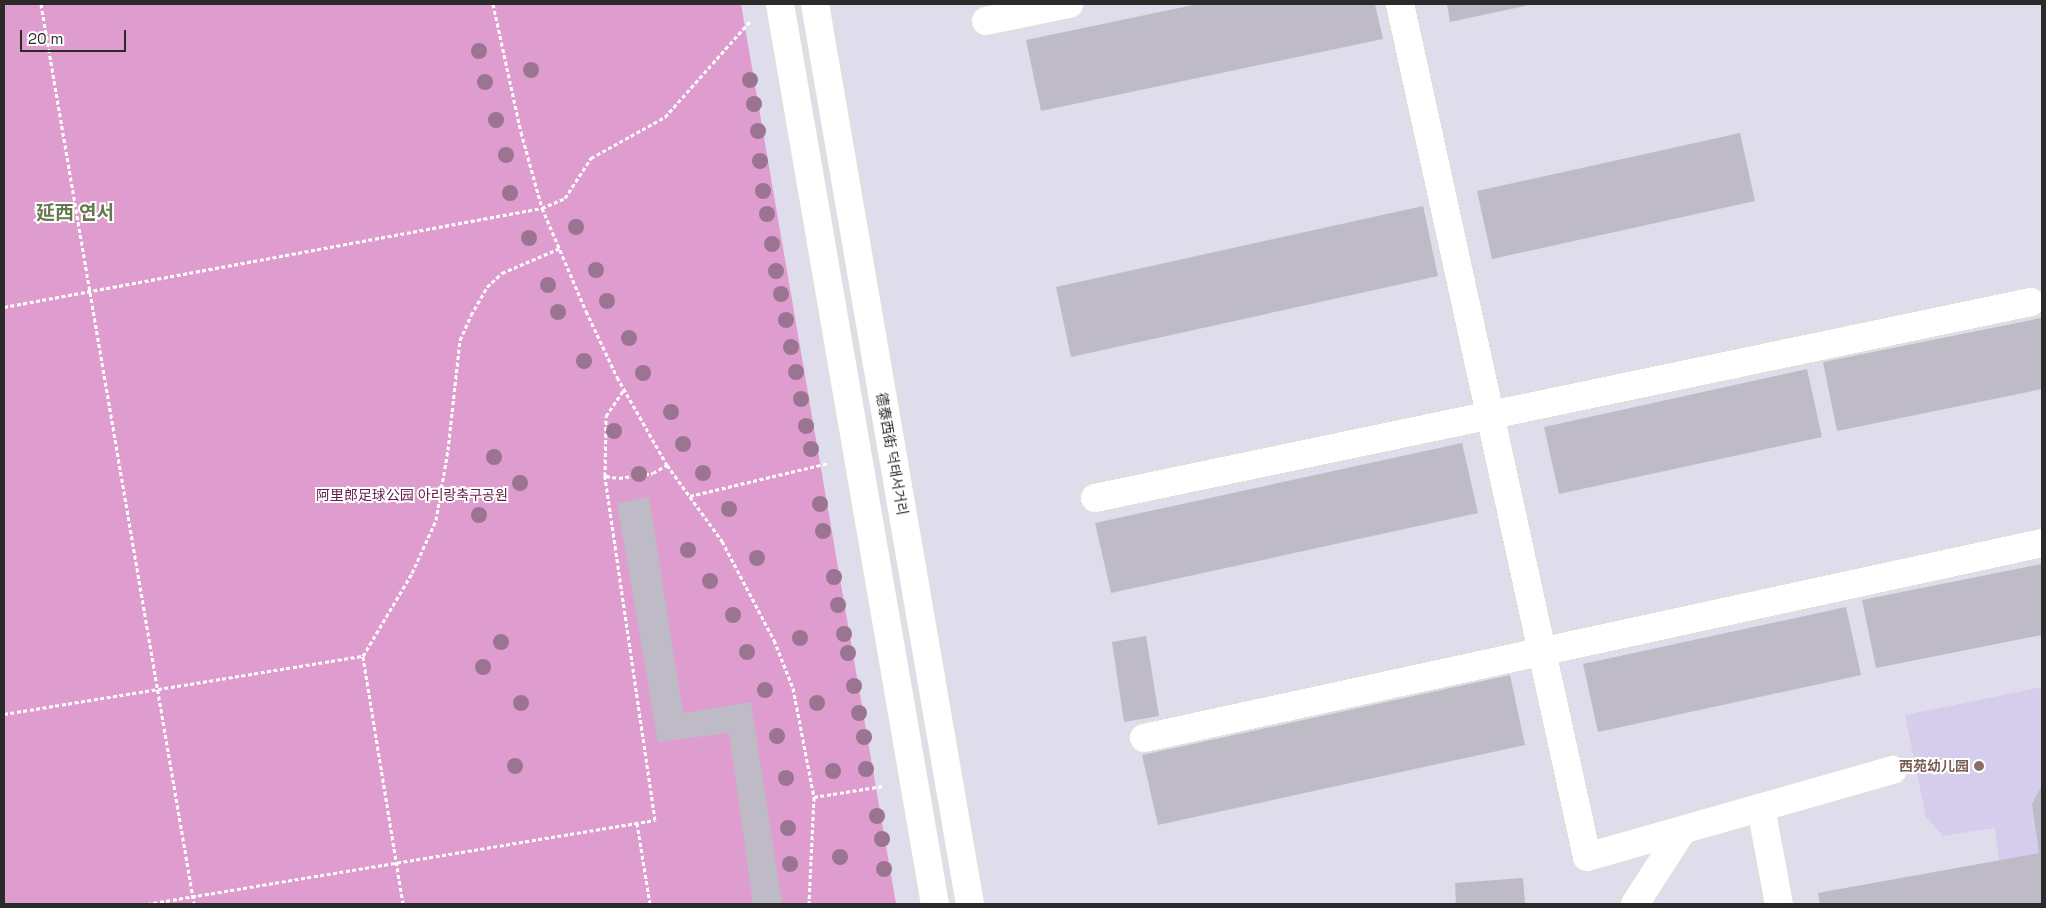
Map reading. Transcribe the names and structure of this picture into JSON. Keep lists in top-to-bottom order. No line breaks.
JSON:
{"streets":{"street":["德泰西街 덕태서거리"]},"districts":["延西 연서"],"parks":["阿里郎足球公园 아리랑축구공원"],"places":["西苑幼儿园"],"scale_bar":"20 m"}
